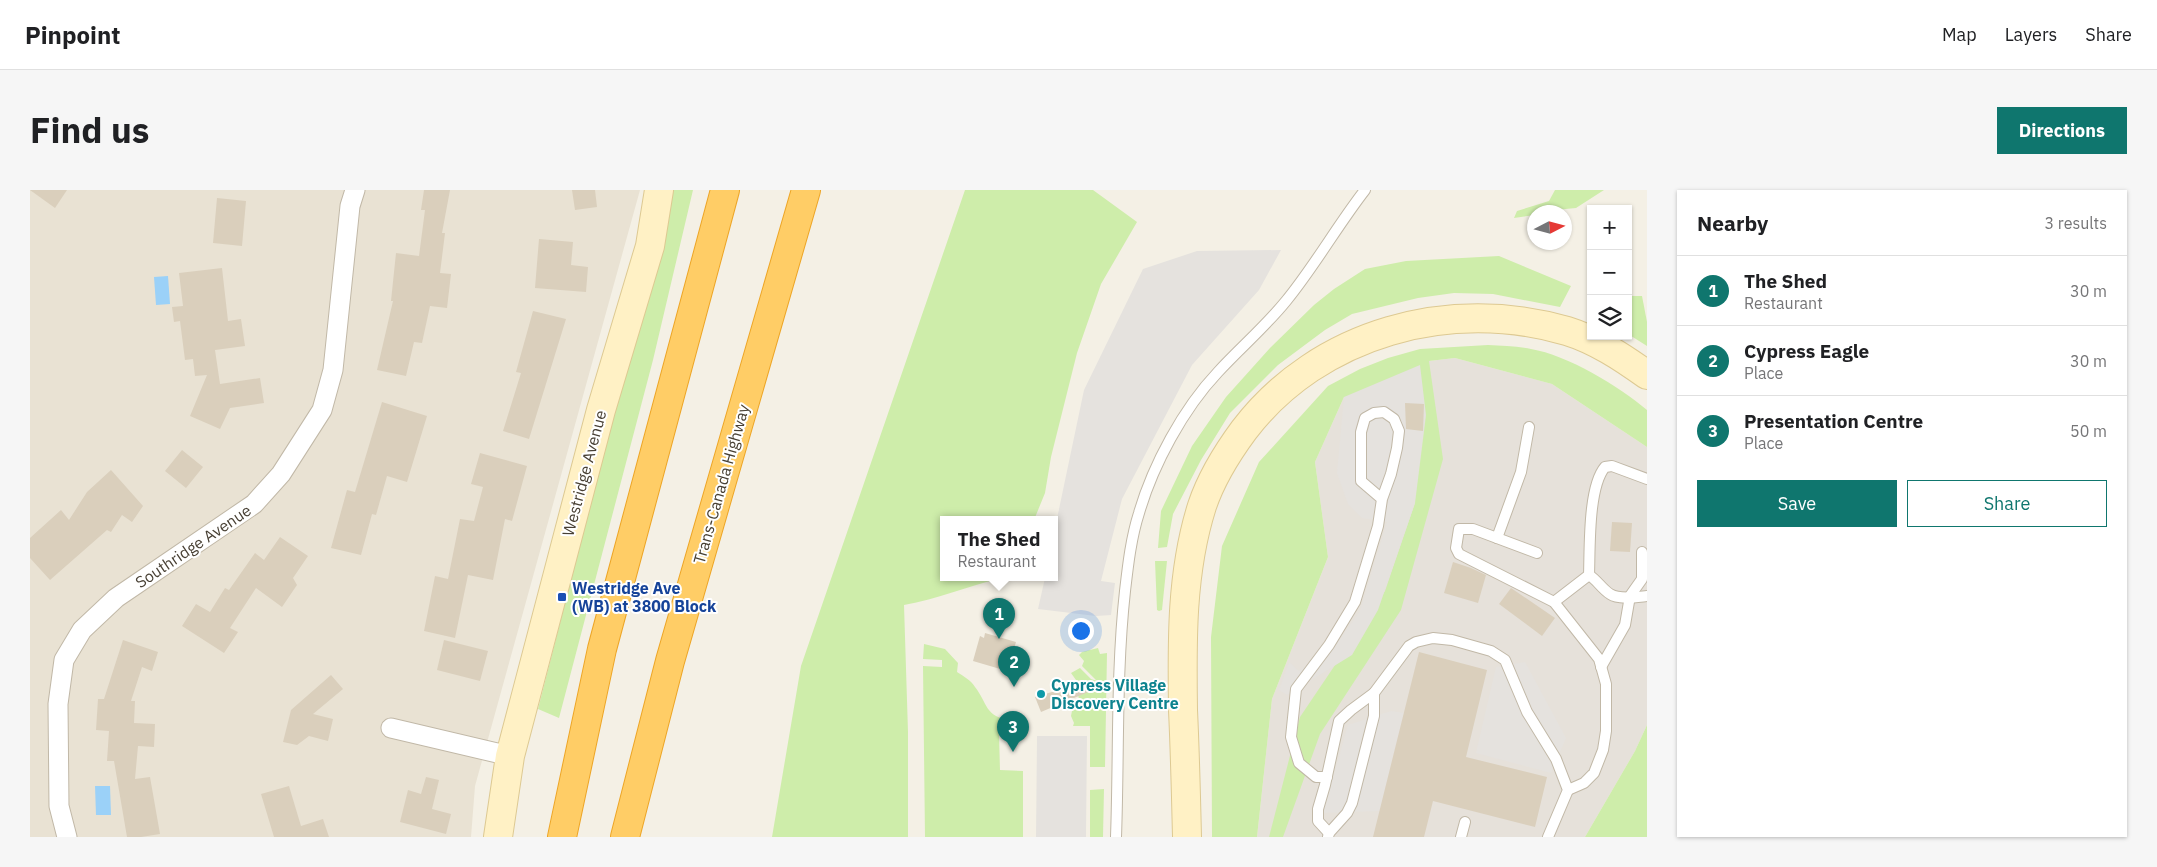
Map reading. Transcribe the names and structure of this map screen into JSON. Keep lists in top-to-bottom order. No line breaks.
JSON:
{"streets":{"highway":["Trans-Canada Highway"],"street":["Westridge Avenue","Southridge Avenue"]},"places":{"transit":["Westridge Ave (WB) at 3800 Block"],"other":["Cypress Village Discovery Centre"]},"north":"right","page":{"header":"Pinpoint","nav":["Map","Layers","Share"],"title":"Find us","buttons":["Directions",["Save","Share"]],"heading":["Nearby","3 results"],"map_buttons":["+","−"],"list":[{"mark":"1","name":"The Shed","note":"Restaurant","value":"30 m"},{"mark":"2","name":"Cypress Eagle","note":"Place","value":"30 m"},{"mark":"3","name":"Presentation Centre","note":"Place","value":"50 m"}],"popup":["The Shed","Restaurant"],"pins":["1","2","3"]}}
